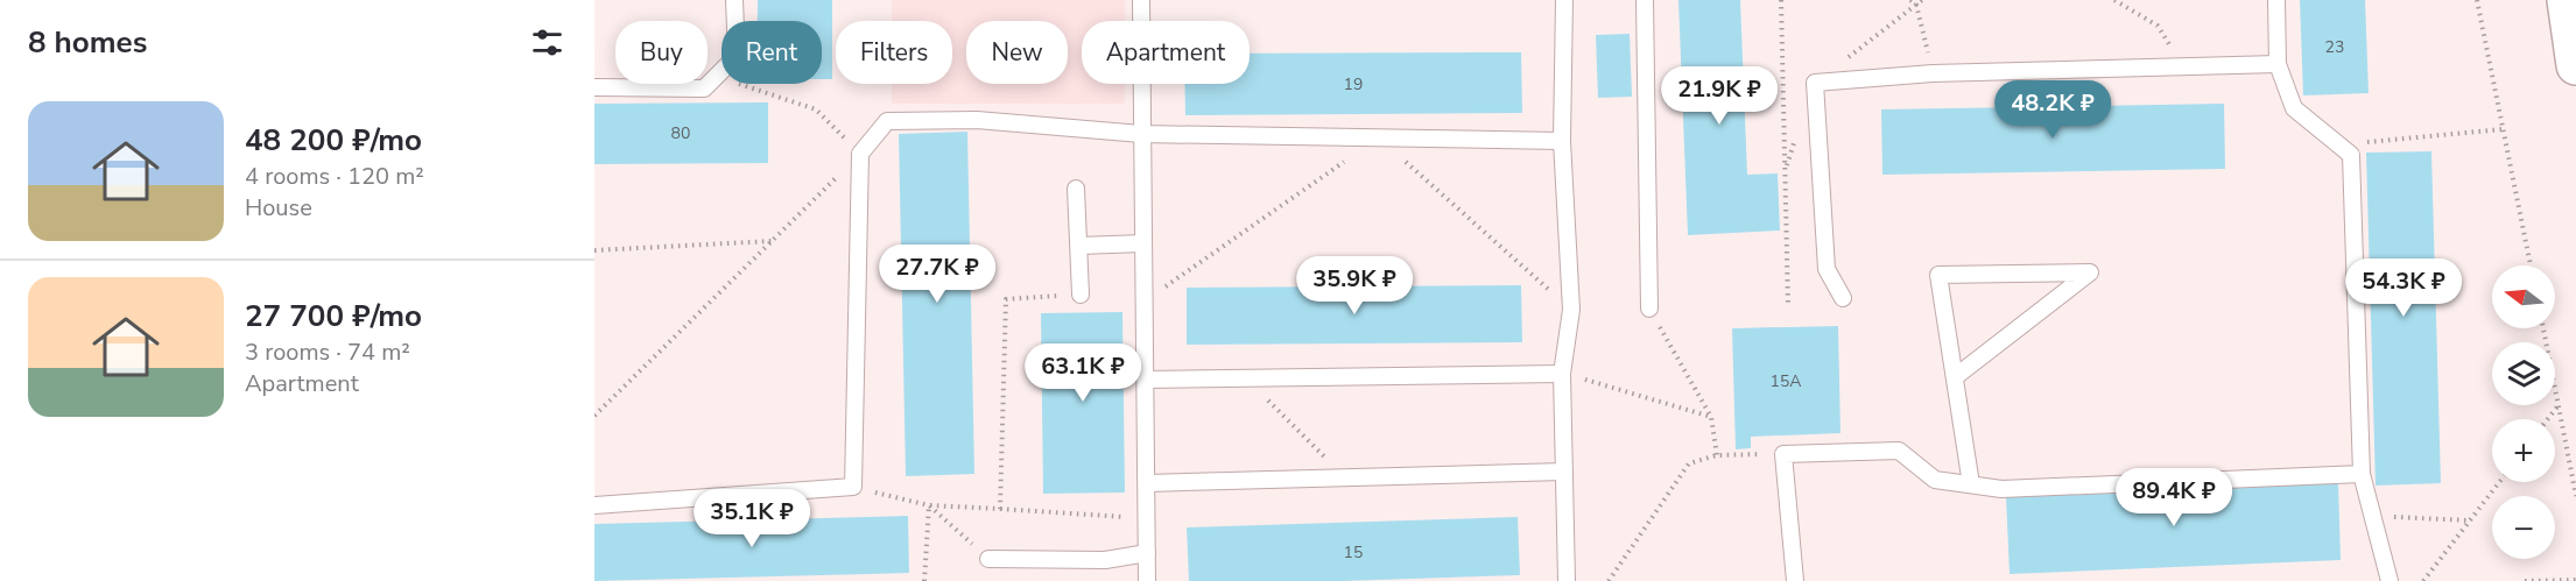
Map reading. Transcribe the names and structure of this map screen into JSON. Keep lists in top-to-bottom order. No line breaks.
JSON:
{"house_numbers":["23","19","80","15А","15"],"north":"left","page":{"heading":"8 homes","chip":["Buy","Rent","Filters","New","Apartment"],"price":["21.9K ₽","48.2K ₽","27.7K ₽","35.9K ₽","54.3K ₽","63.1K ₽","89.4K ₽","35.1K ₽"],"list":[{"name":"48 200 ₽/mo","note":"4 rooms · 120 m² · House"},{"name":"27 700 ₽/mo","note":"3 rooms · 74 m² · Apartment"}],"map_buttons":["+","−"]}}
